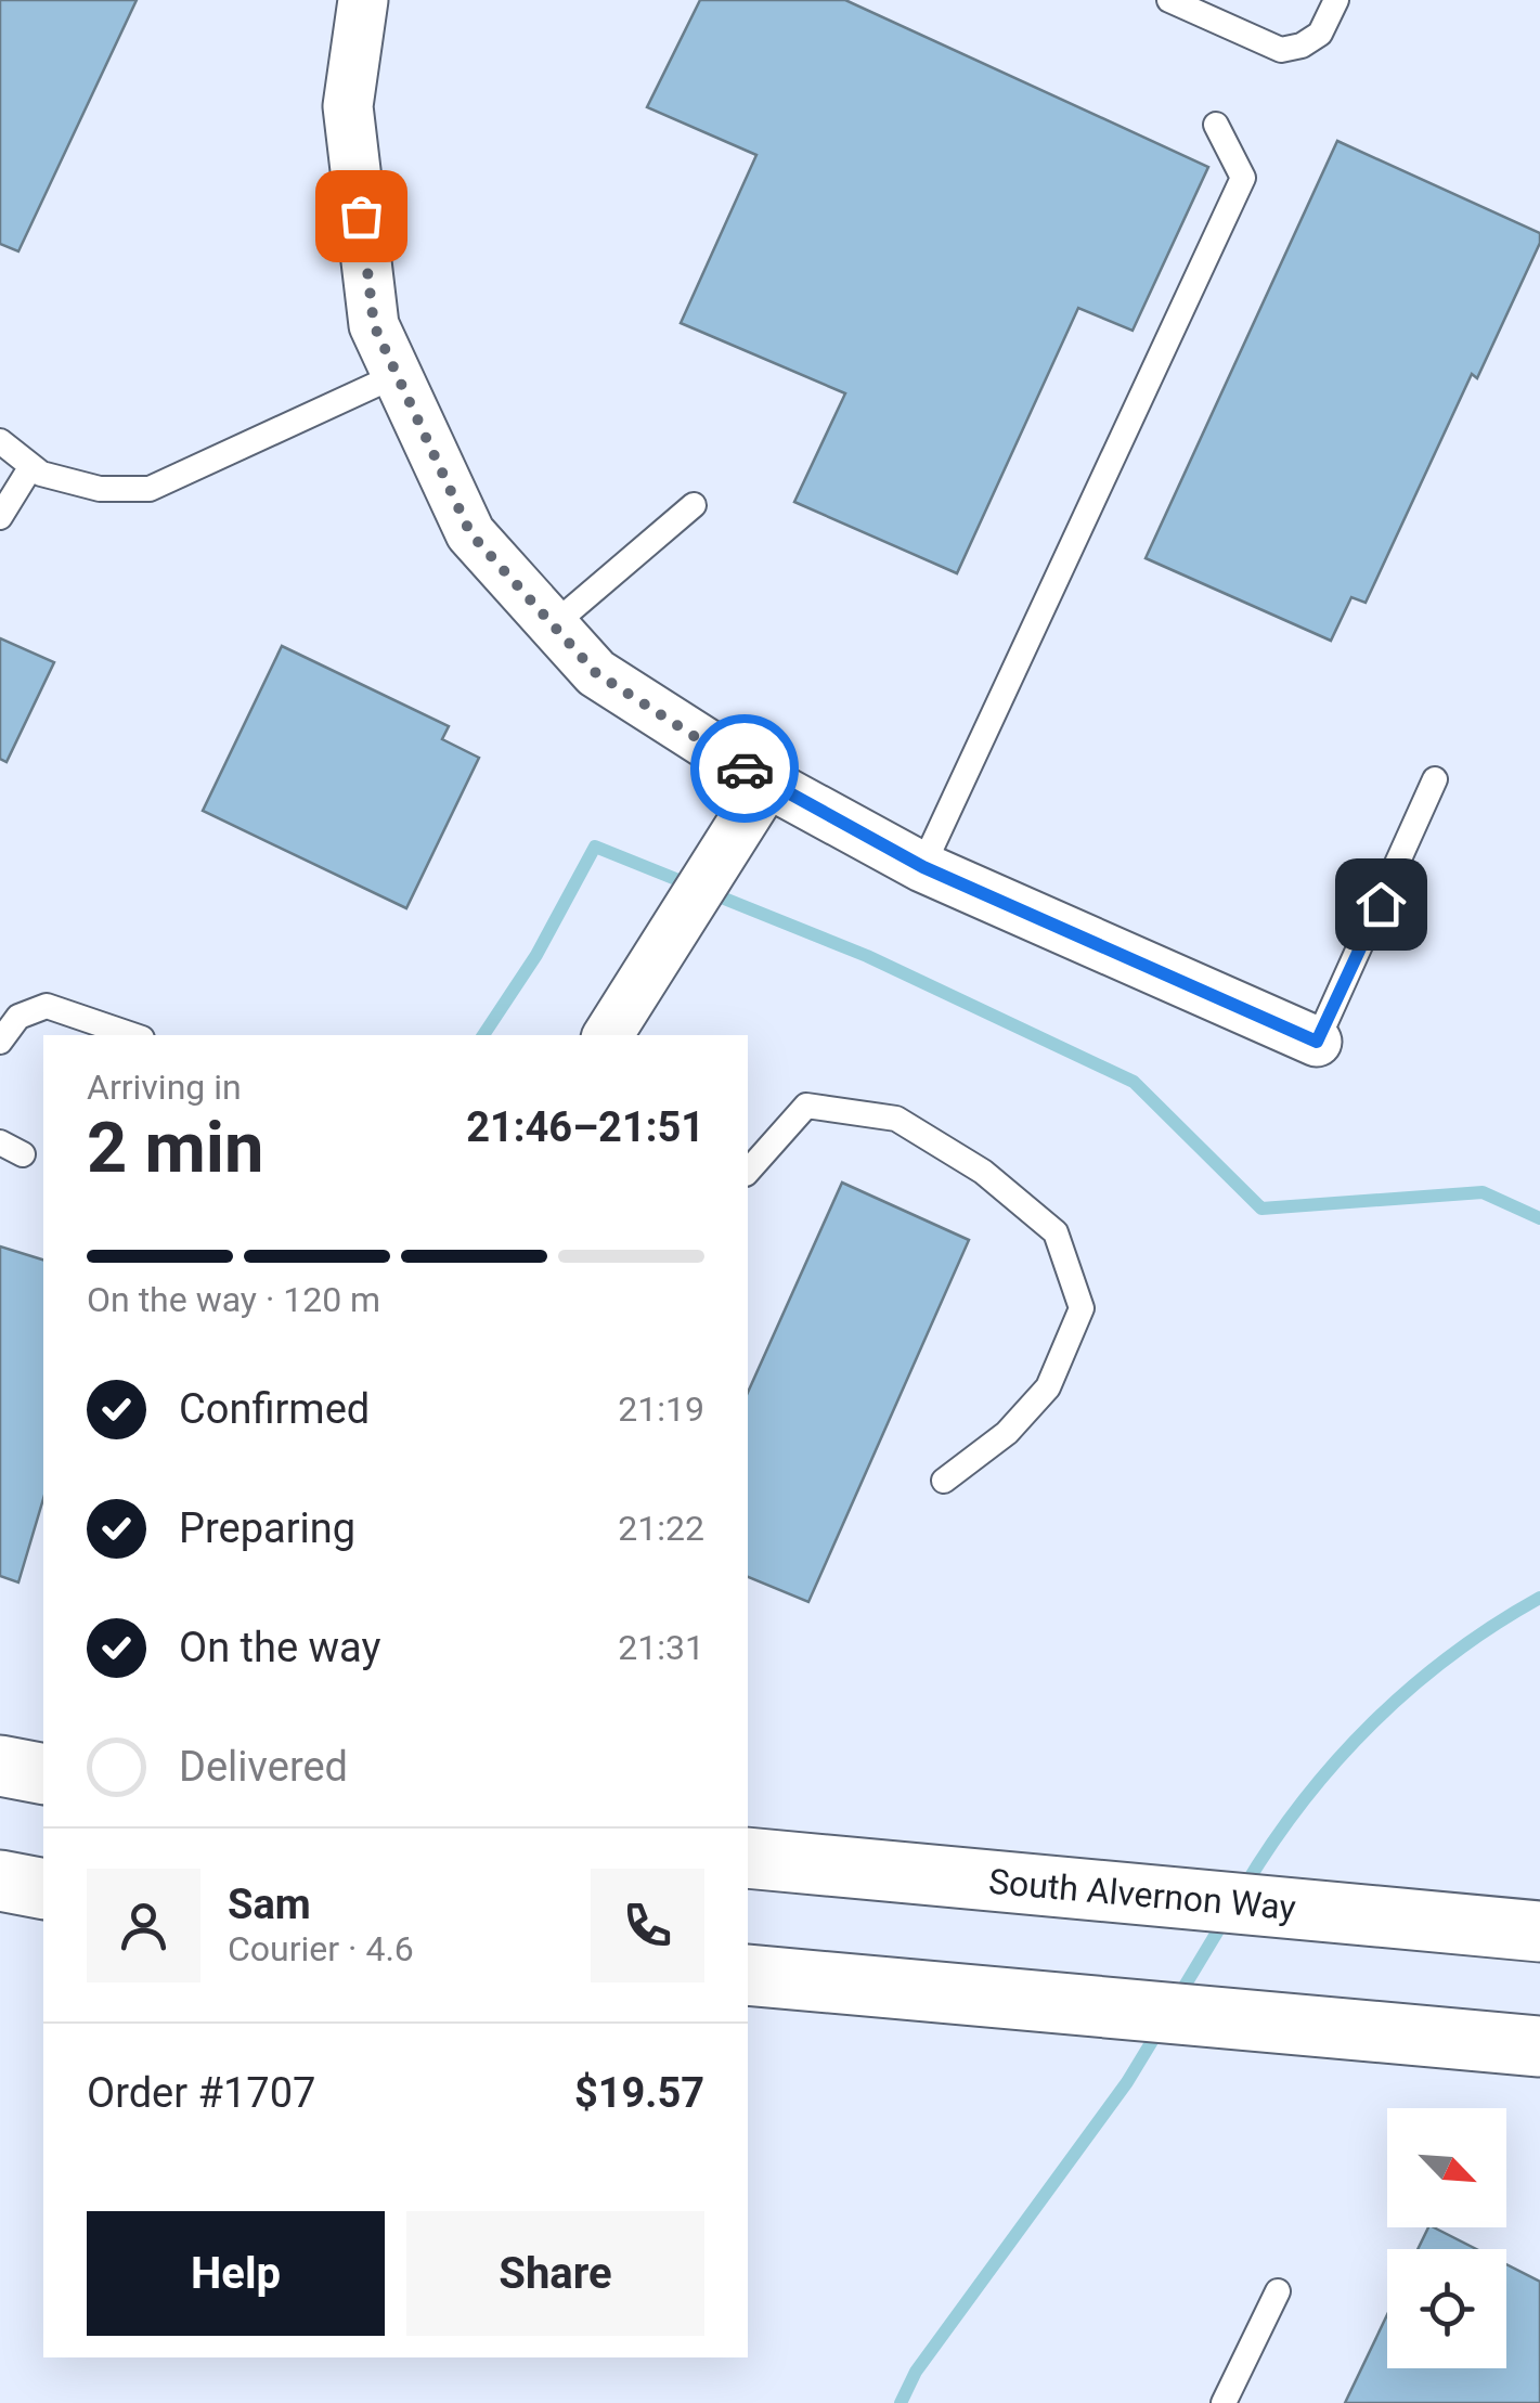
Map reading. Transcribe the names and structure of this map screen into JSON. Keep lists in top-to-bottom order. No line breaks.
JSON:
{"streets":{"main road":["South Alvernon Way"]},"north":"bottom right","page":{"heading":["2 min","Arriving in","21:46–21:51"],"panel":["Sam","Courier · 4.6","Order #1707","$19.57"],"bar":"On the way · 120 m","list":[["Confirmed","21:19"],["Preparing","21:22"],["On the way","21:31"],"Delivered"],"buttons":["Help","Share"]}}
